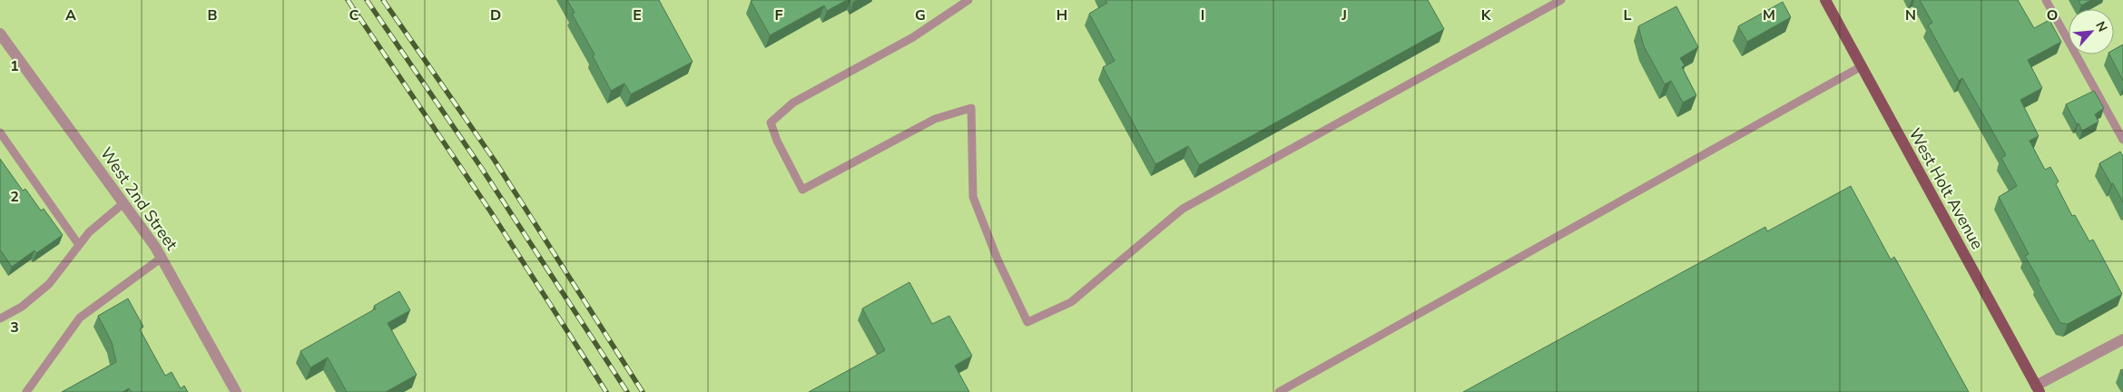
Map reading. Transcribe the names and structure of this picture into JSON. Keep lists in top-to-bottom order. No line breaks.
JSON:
{"streets":{"main road":["West Holt Avenue"],"street":["West 2nd Street"]},"north":"top right","grid":{"columns":["A","B","C","D","E","F","G","H","I","J","K","L","M","N","O"],"rows":["1","2","3"]}}
